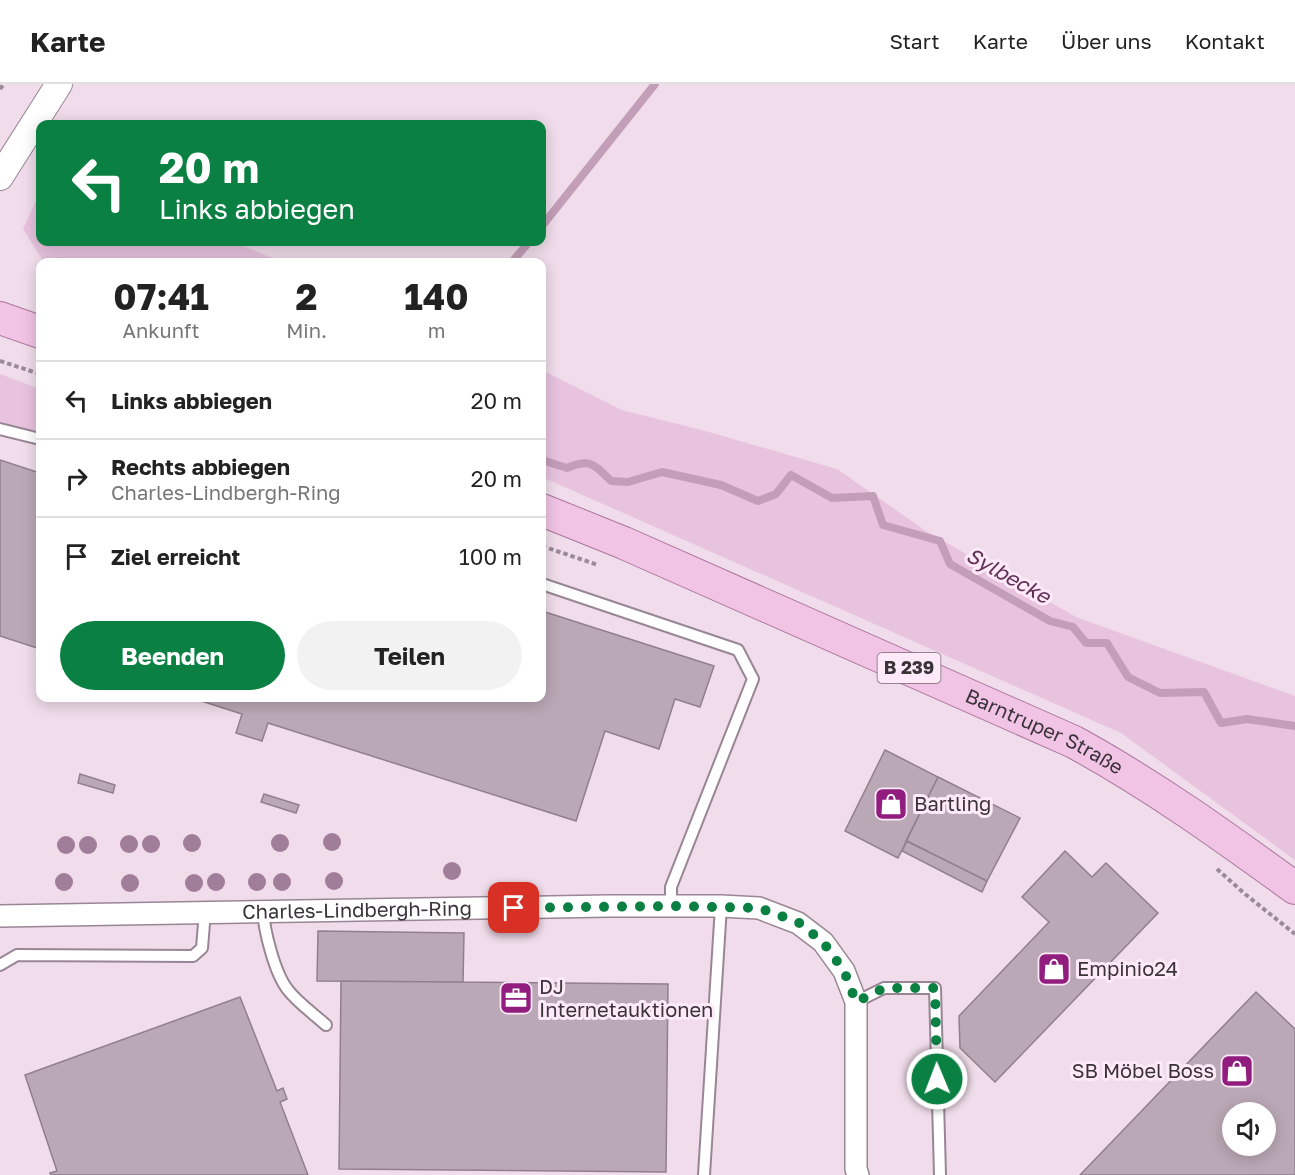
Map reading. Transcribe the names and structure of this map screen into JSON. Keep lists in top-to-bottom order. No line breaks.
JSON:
{"streets":{"main road":["B 239","Barntruper Straße"],"street":["Charles-Lindbergh-Ring"]},"water":["Sylbecke"],"places":{"shop":["Bartling","Empinio24","SB Möbel Boss"],"office":["DJ Internetauktionen"]},"page":{"header":"Karte","nav":["Start","Karte","Über uns","Kontakt"],"turn":["20 m","Links abbiegen"],"eta":["07:41","Ankunft","2","Min.","140","m"],"list":[{"name":"Links abbiegen","value":"20 m"},{"name":"Rechts abbiegen","note":"Charles-Lindbergh-Ring","value":"20 m"},{"name":"Ziel erreicht","value":"100 m"}],"buttons":["Beenden","Teilen"]}}
